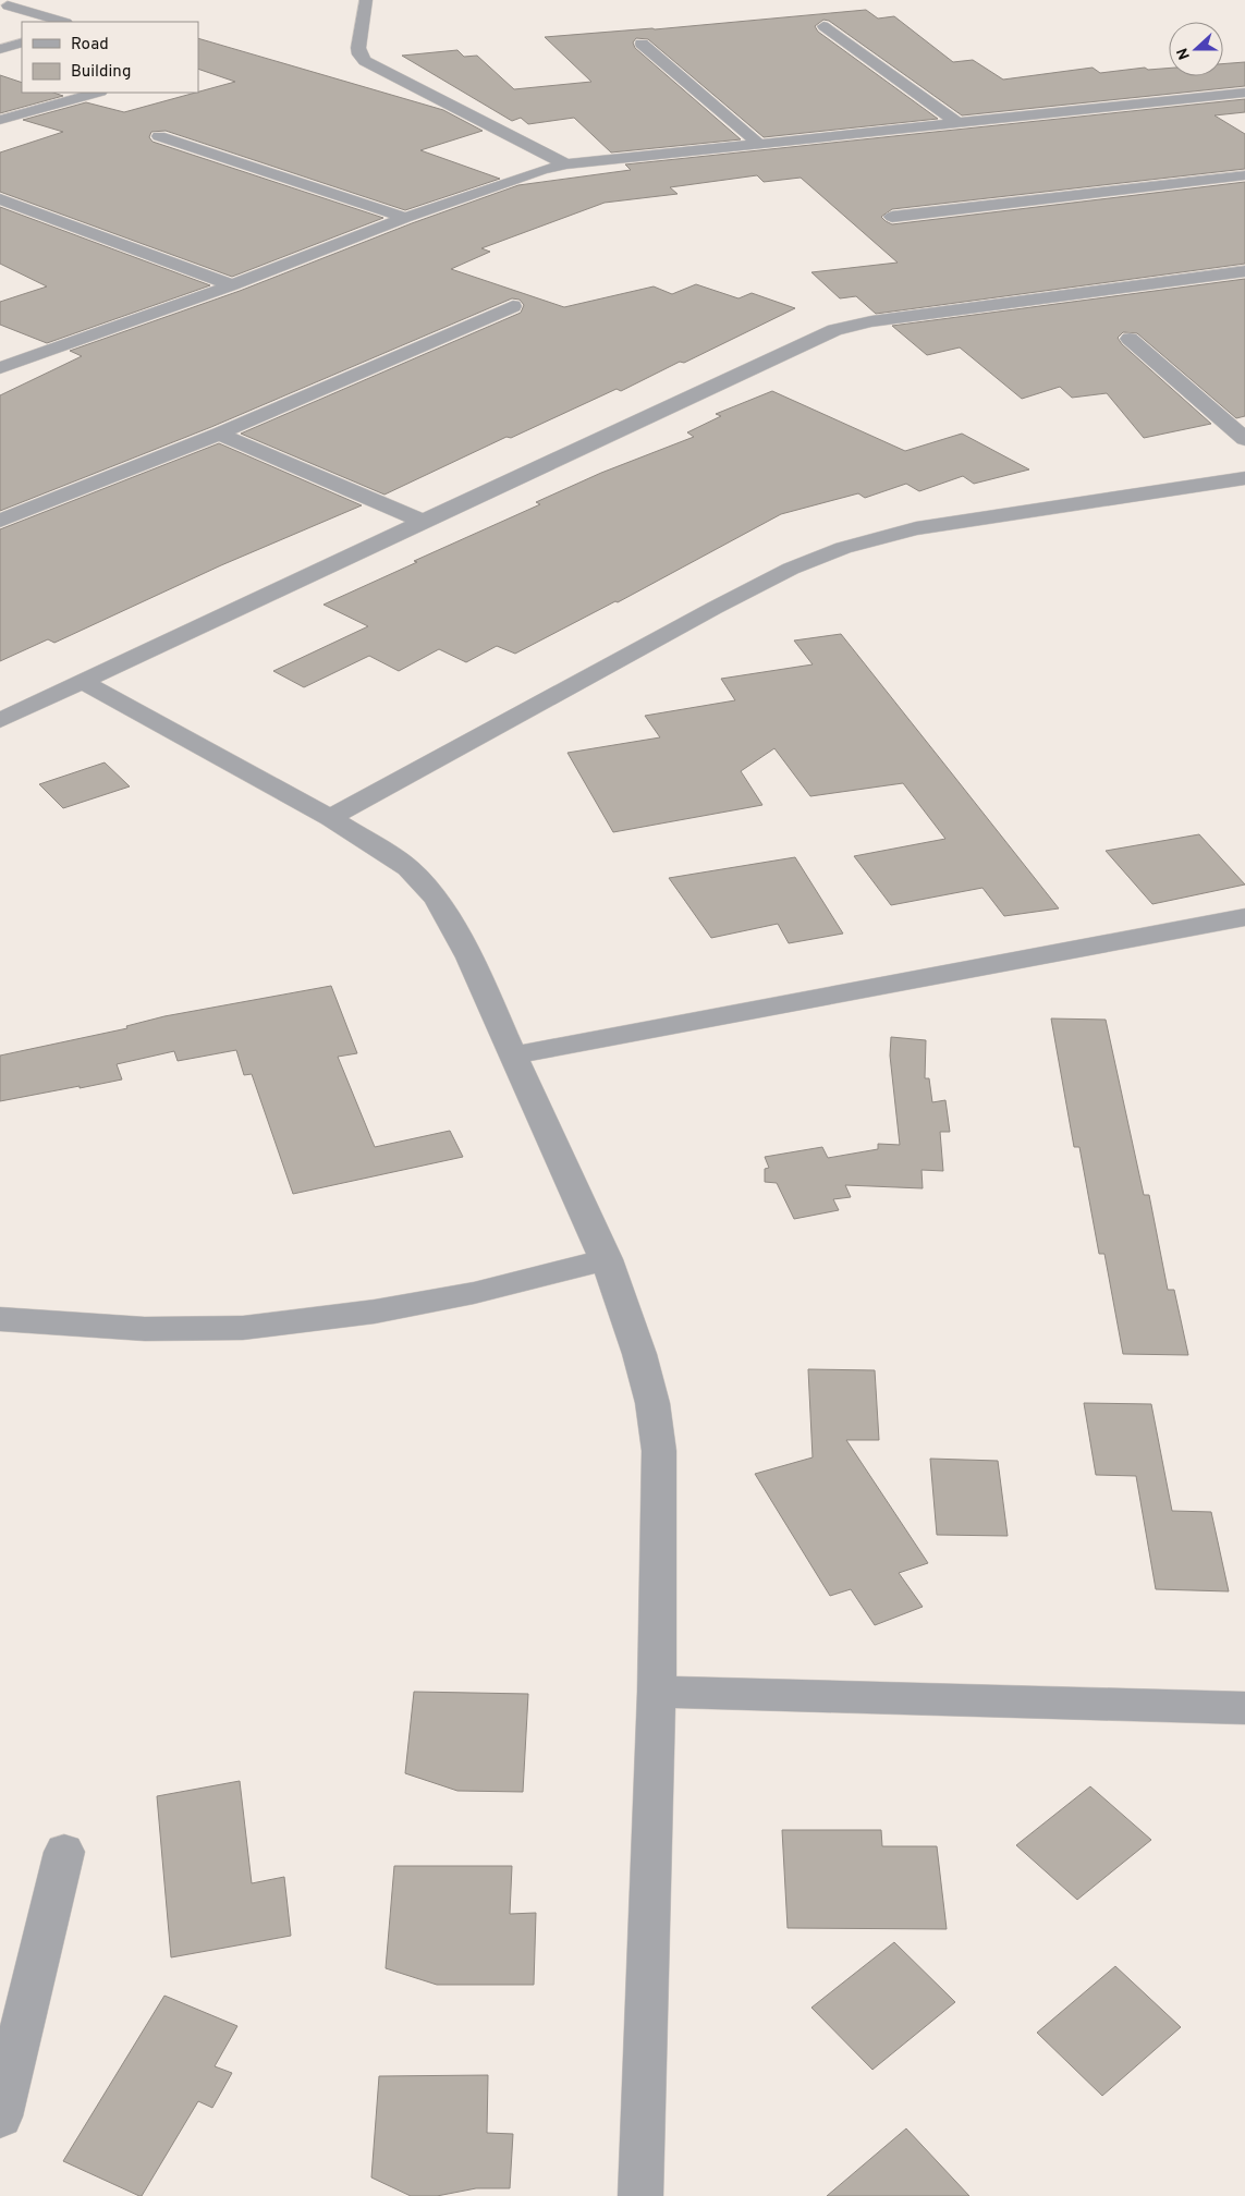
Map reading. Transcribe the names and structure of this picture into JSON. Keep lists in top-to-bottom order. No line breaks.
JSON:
{"legend":["Road","Building"],"north":"left"}
